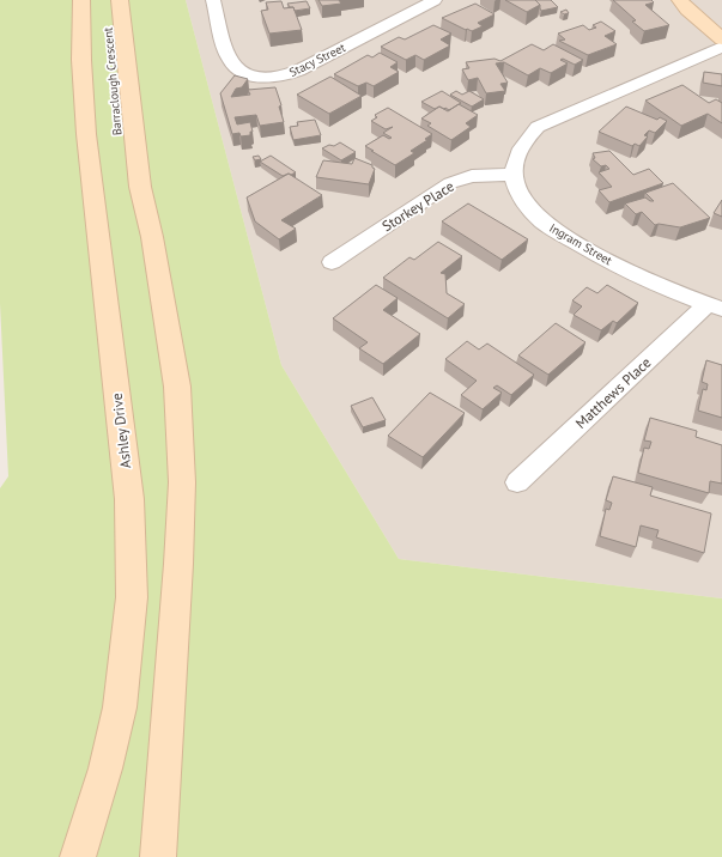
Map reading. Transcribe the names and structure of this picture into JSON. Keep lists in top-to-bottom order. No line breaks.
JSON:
{"streets":{"main road":["Barraclough Crescent","Ashley Drive"],"street":["Stacy Street","Storkey Place","Ingram Street","Matthews Place"]},"crossings":[["Storkey Place","Ingram Street"],["Ingram Street","Matthews Place"]]}
